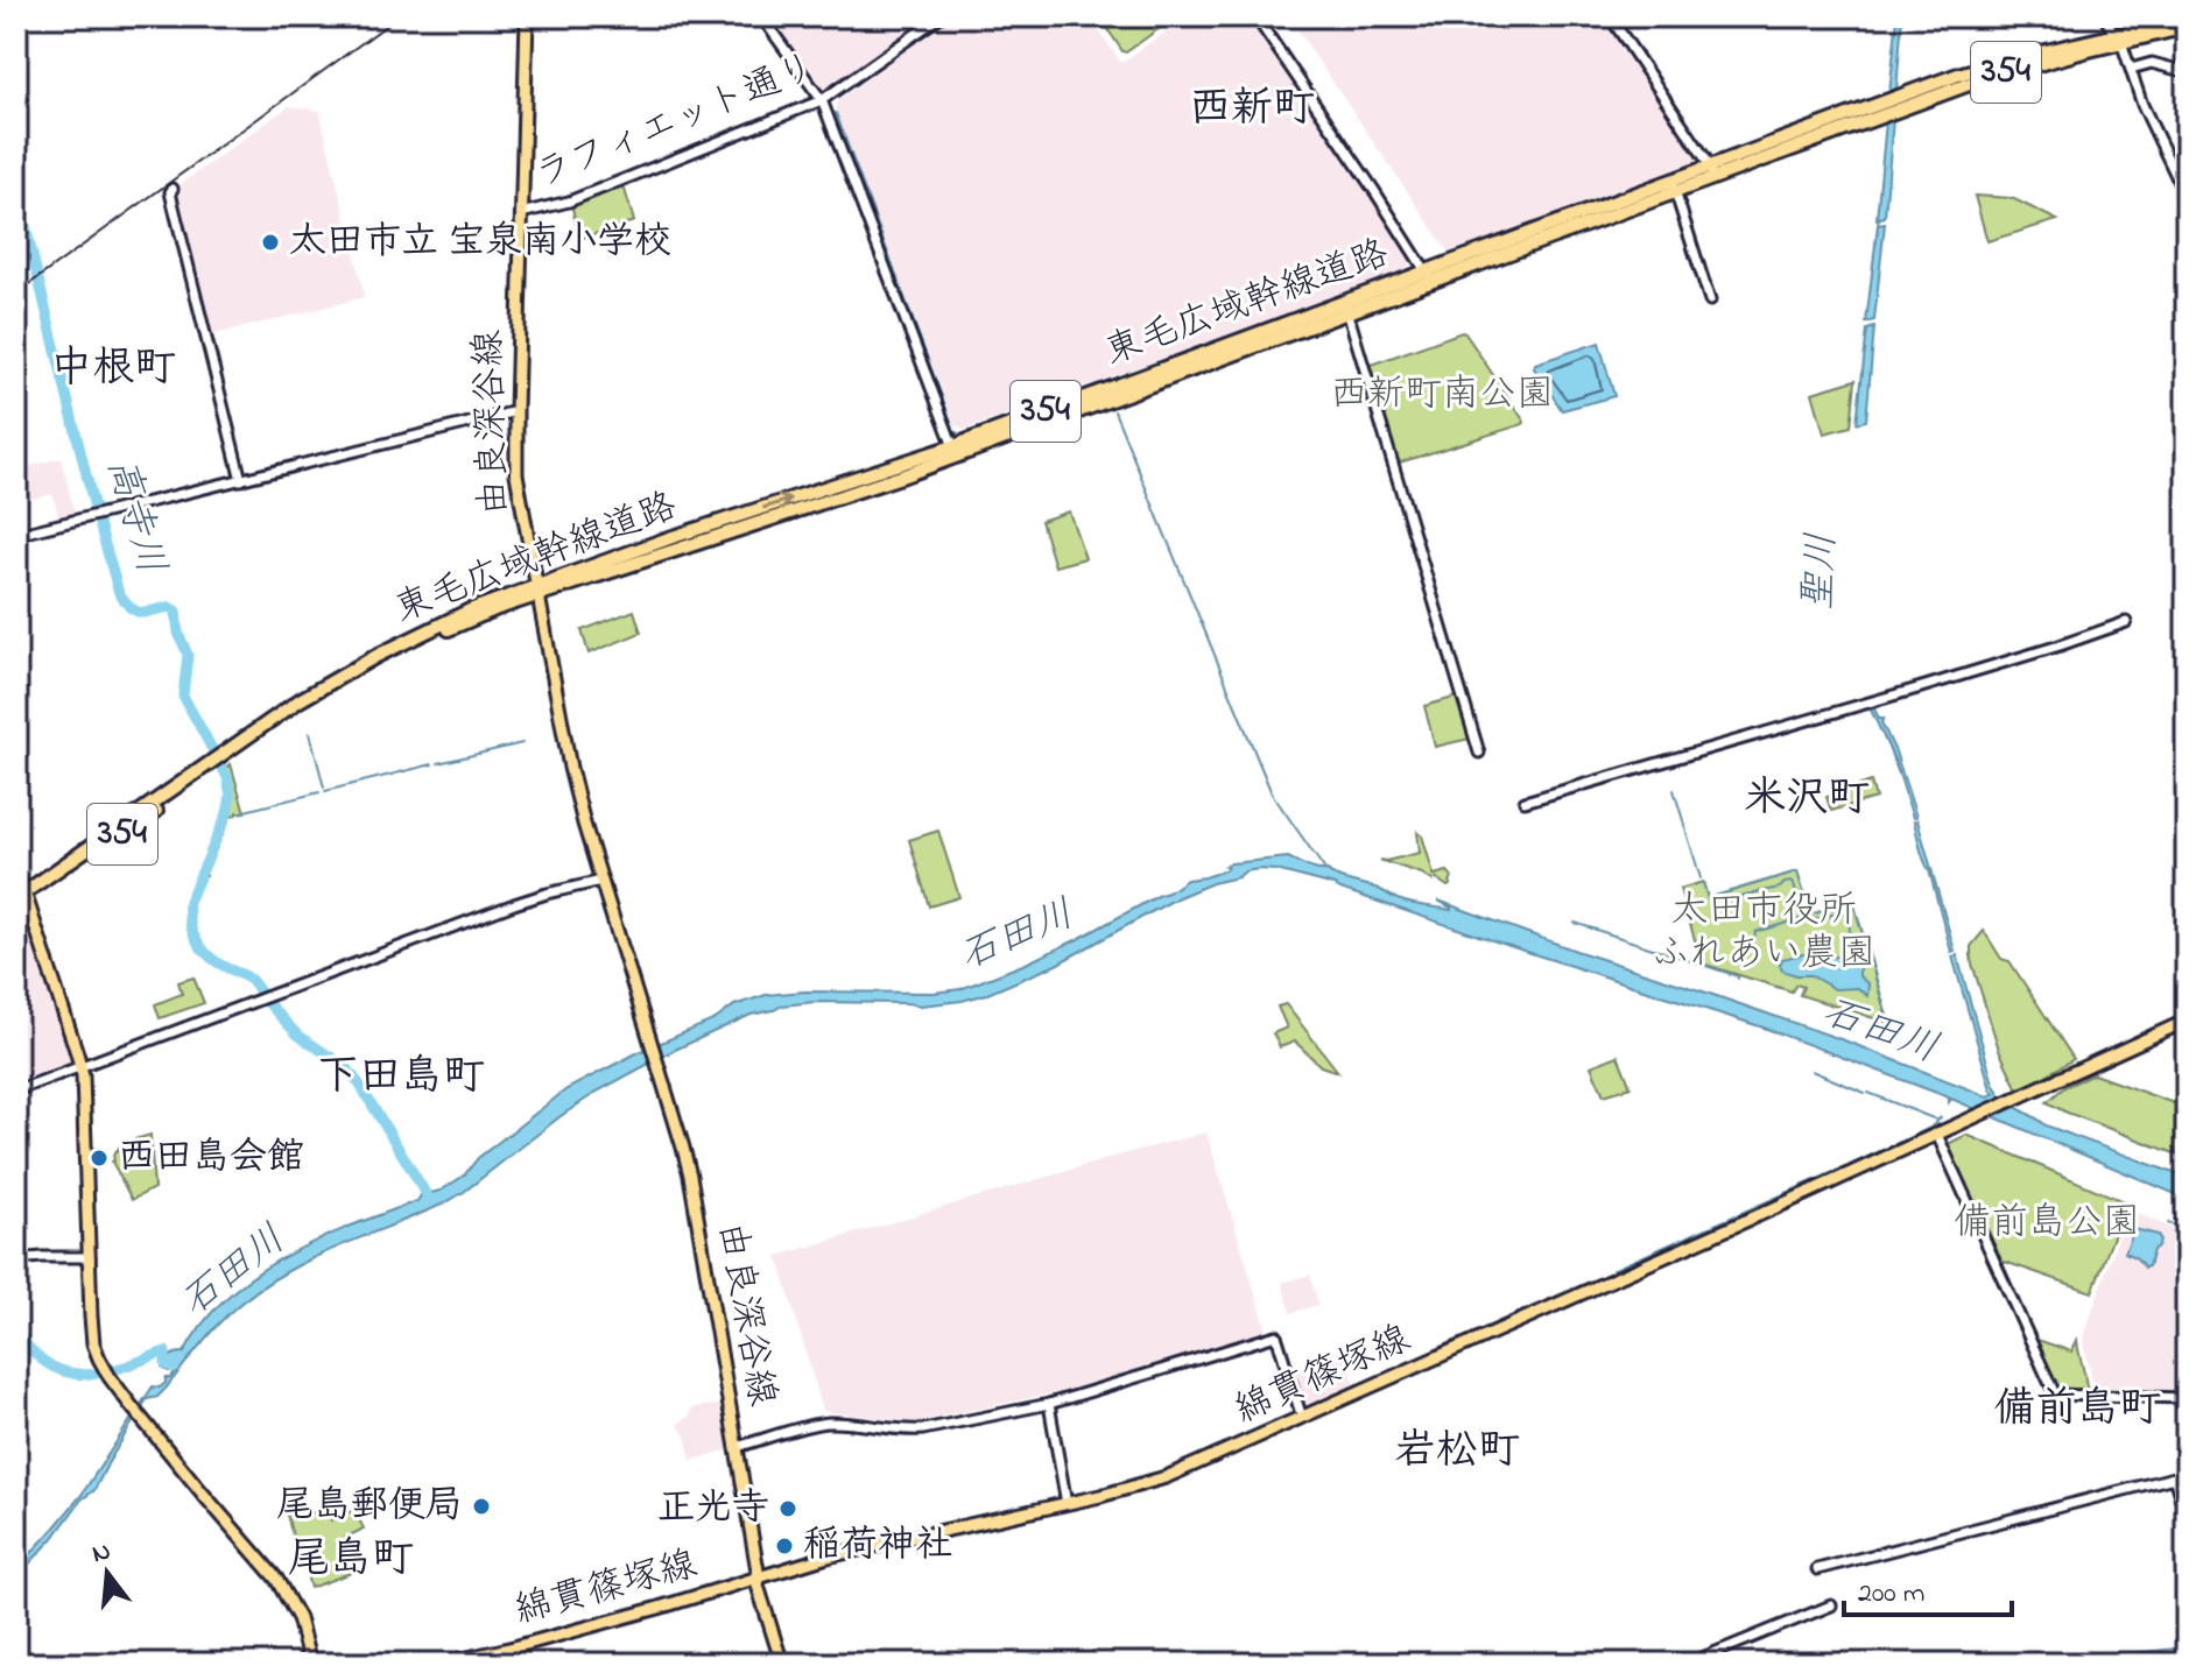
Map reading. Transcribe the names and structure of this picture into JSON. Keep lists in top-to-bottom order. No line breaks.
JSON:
{"streets":{"highway":["354","東毛広域幹線道路"],"main road":["由良深谷線","綿貫篠塚線"],"street":["ラフィエット通り"]},"crossings":[["ラフィエット通り","由良深谷線"],["東毛広域幹線道路","由良深谷線"],["由良深谷線","綿貫篠塚線"]],"districts":["西新町","中根町","米沢町","下田島町","備前島町","岩松町","尾島町"],"water":["高寺川","聖川","石田川"],"parks":["西新町南公園","太田市役所 ふれあい農園","備前島公園"],"places":["太田市立 宝泉南小学校","西田島会館","尾島郵便局","正光寺","稲荷神社"],"scale_bar":"200 m","north":"top"}
